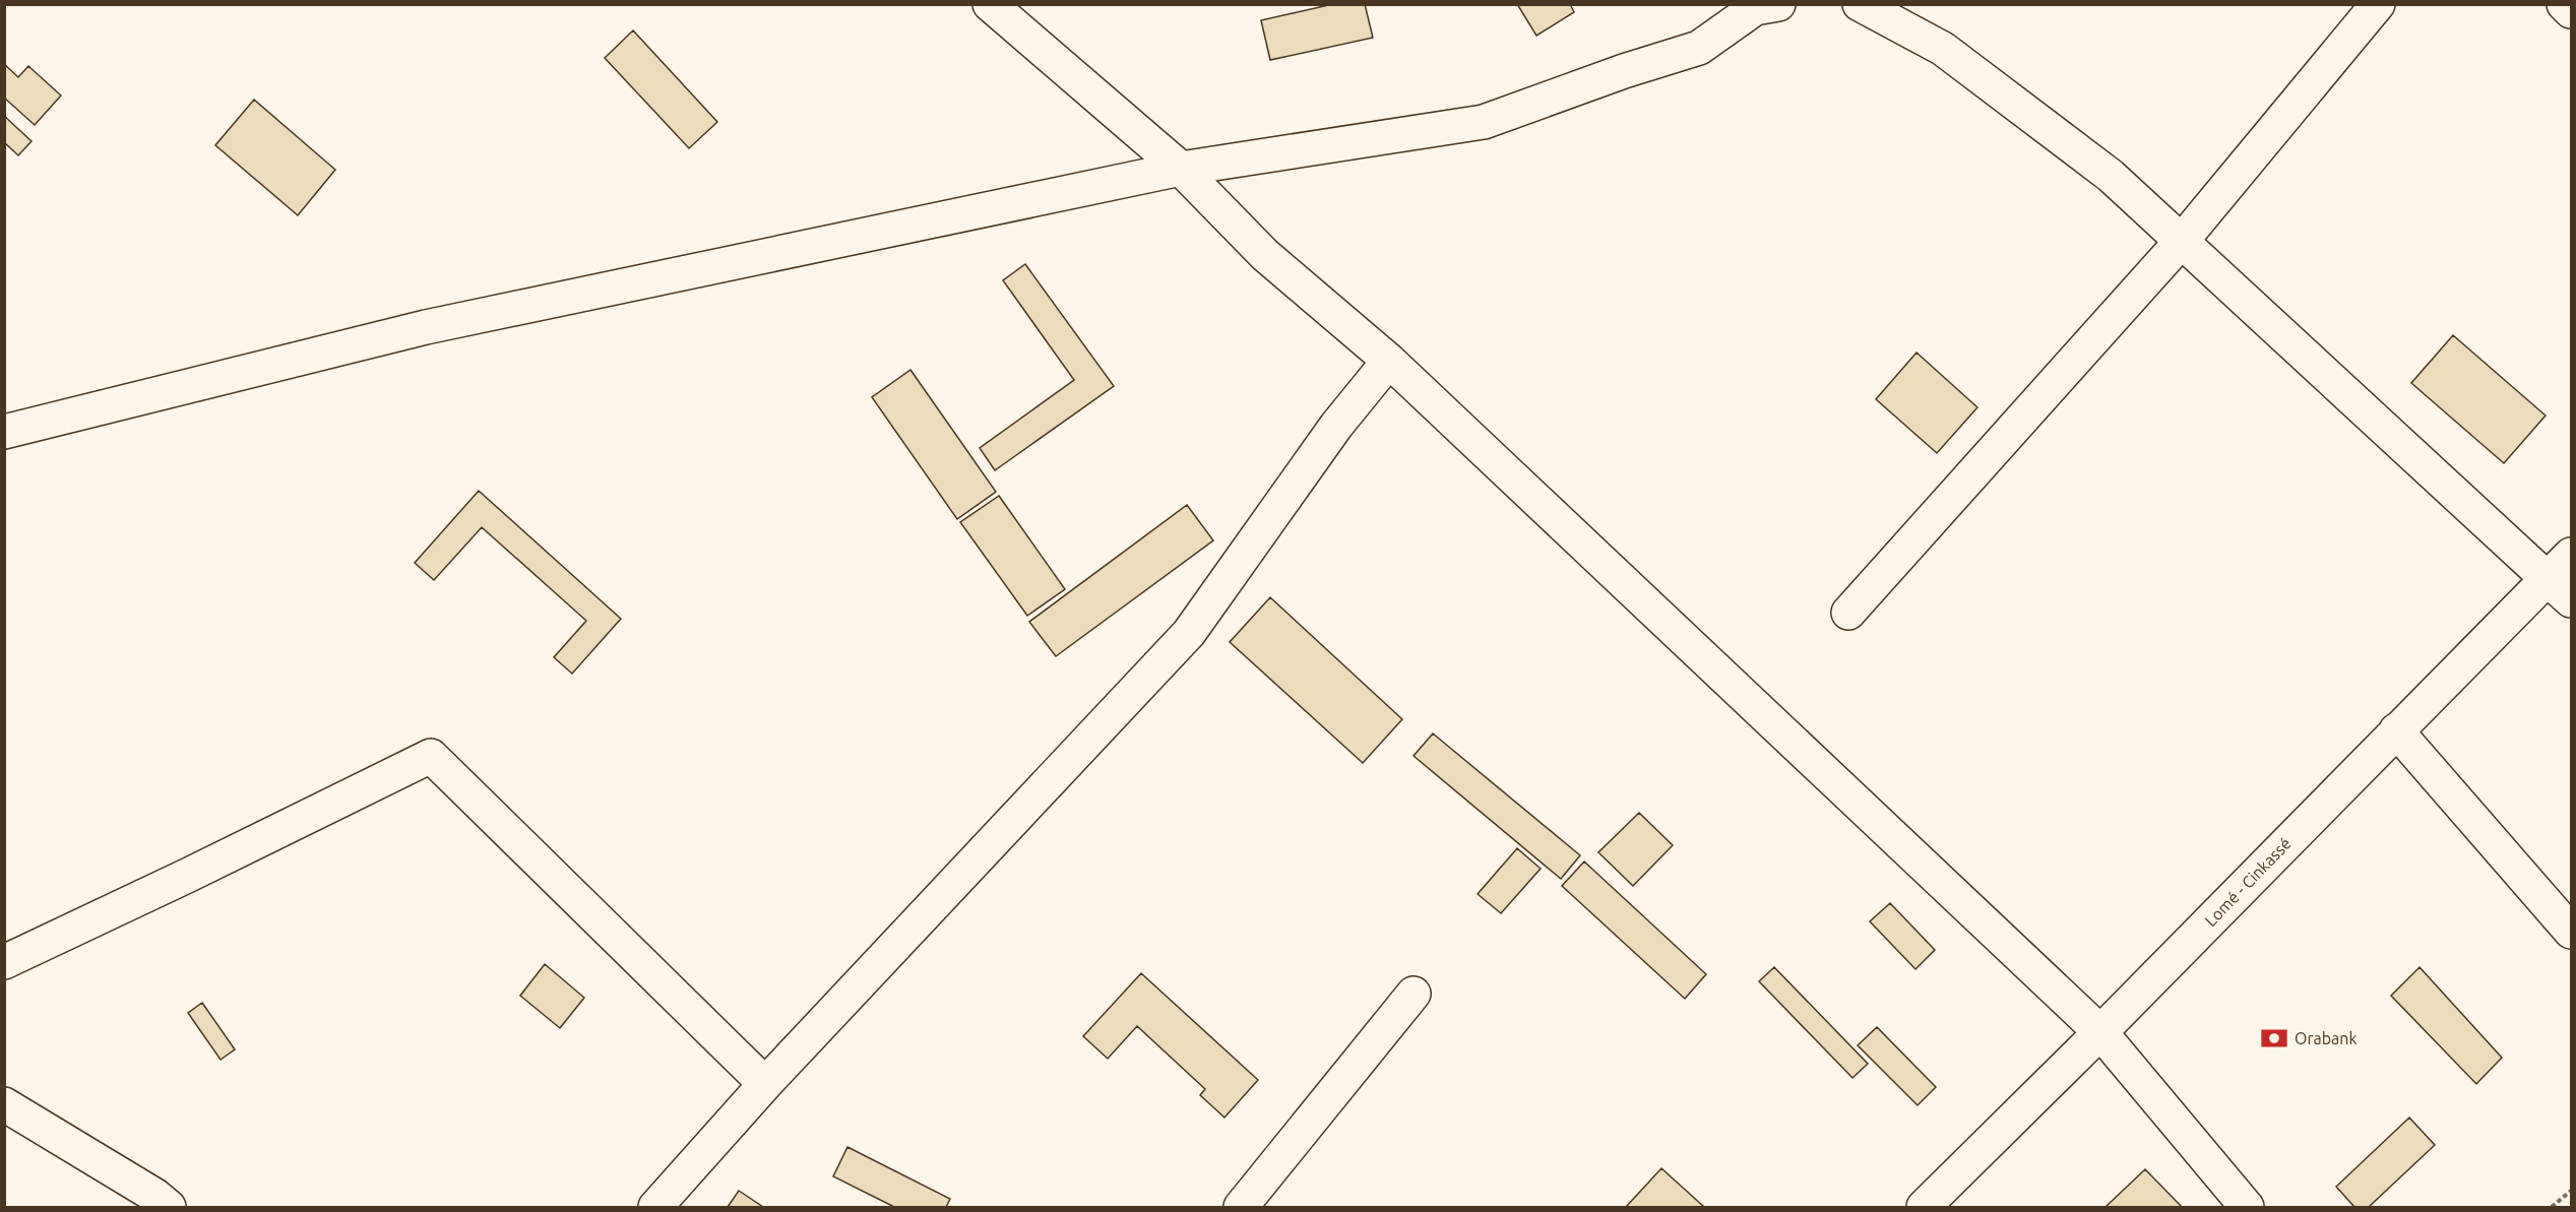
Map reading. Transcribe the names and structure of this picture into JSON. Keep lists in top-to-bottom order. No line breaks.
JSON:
{"streets":{"main road":["Lomé - Cinkassé"]},"places":{"bank":["Orabank"]}}
